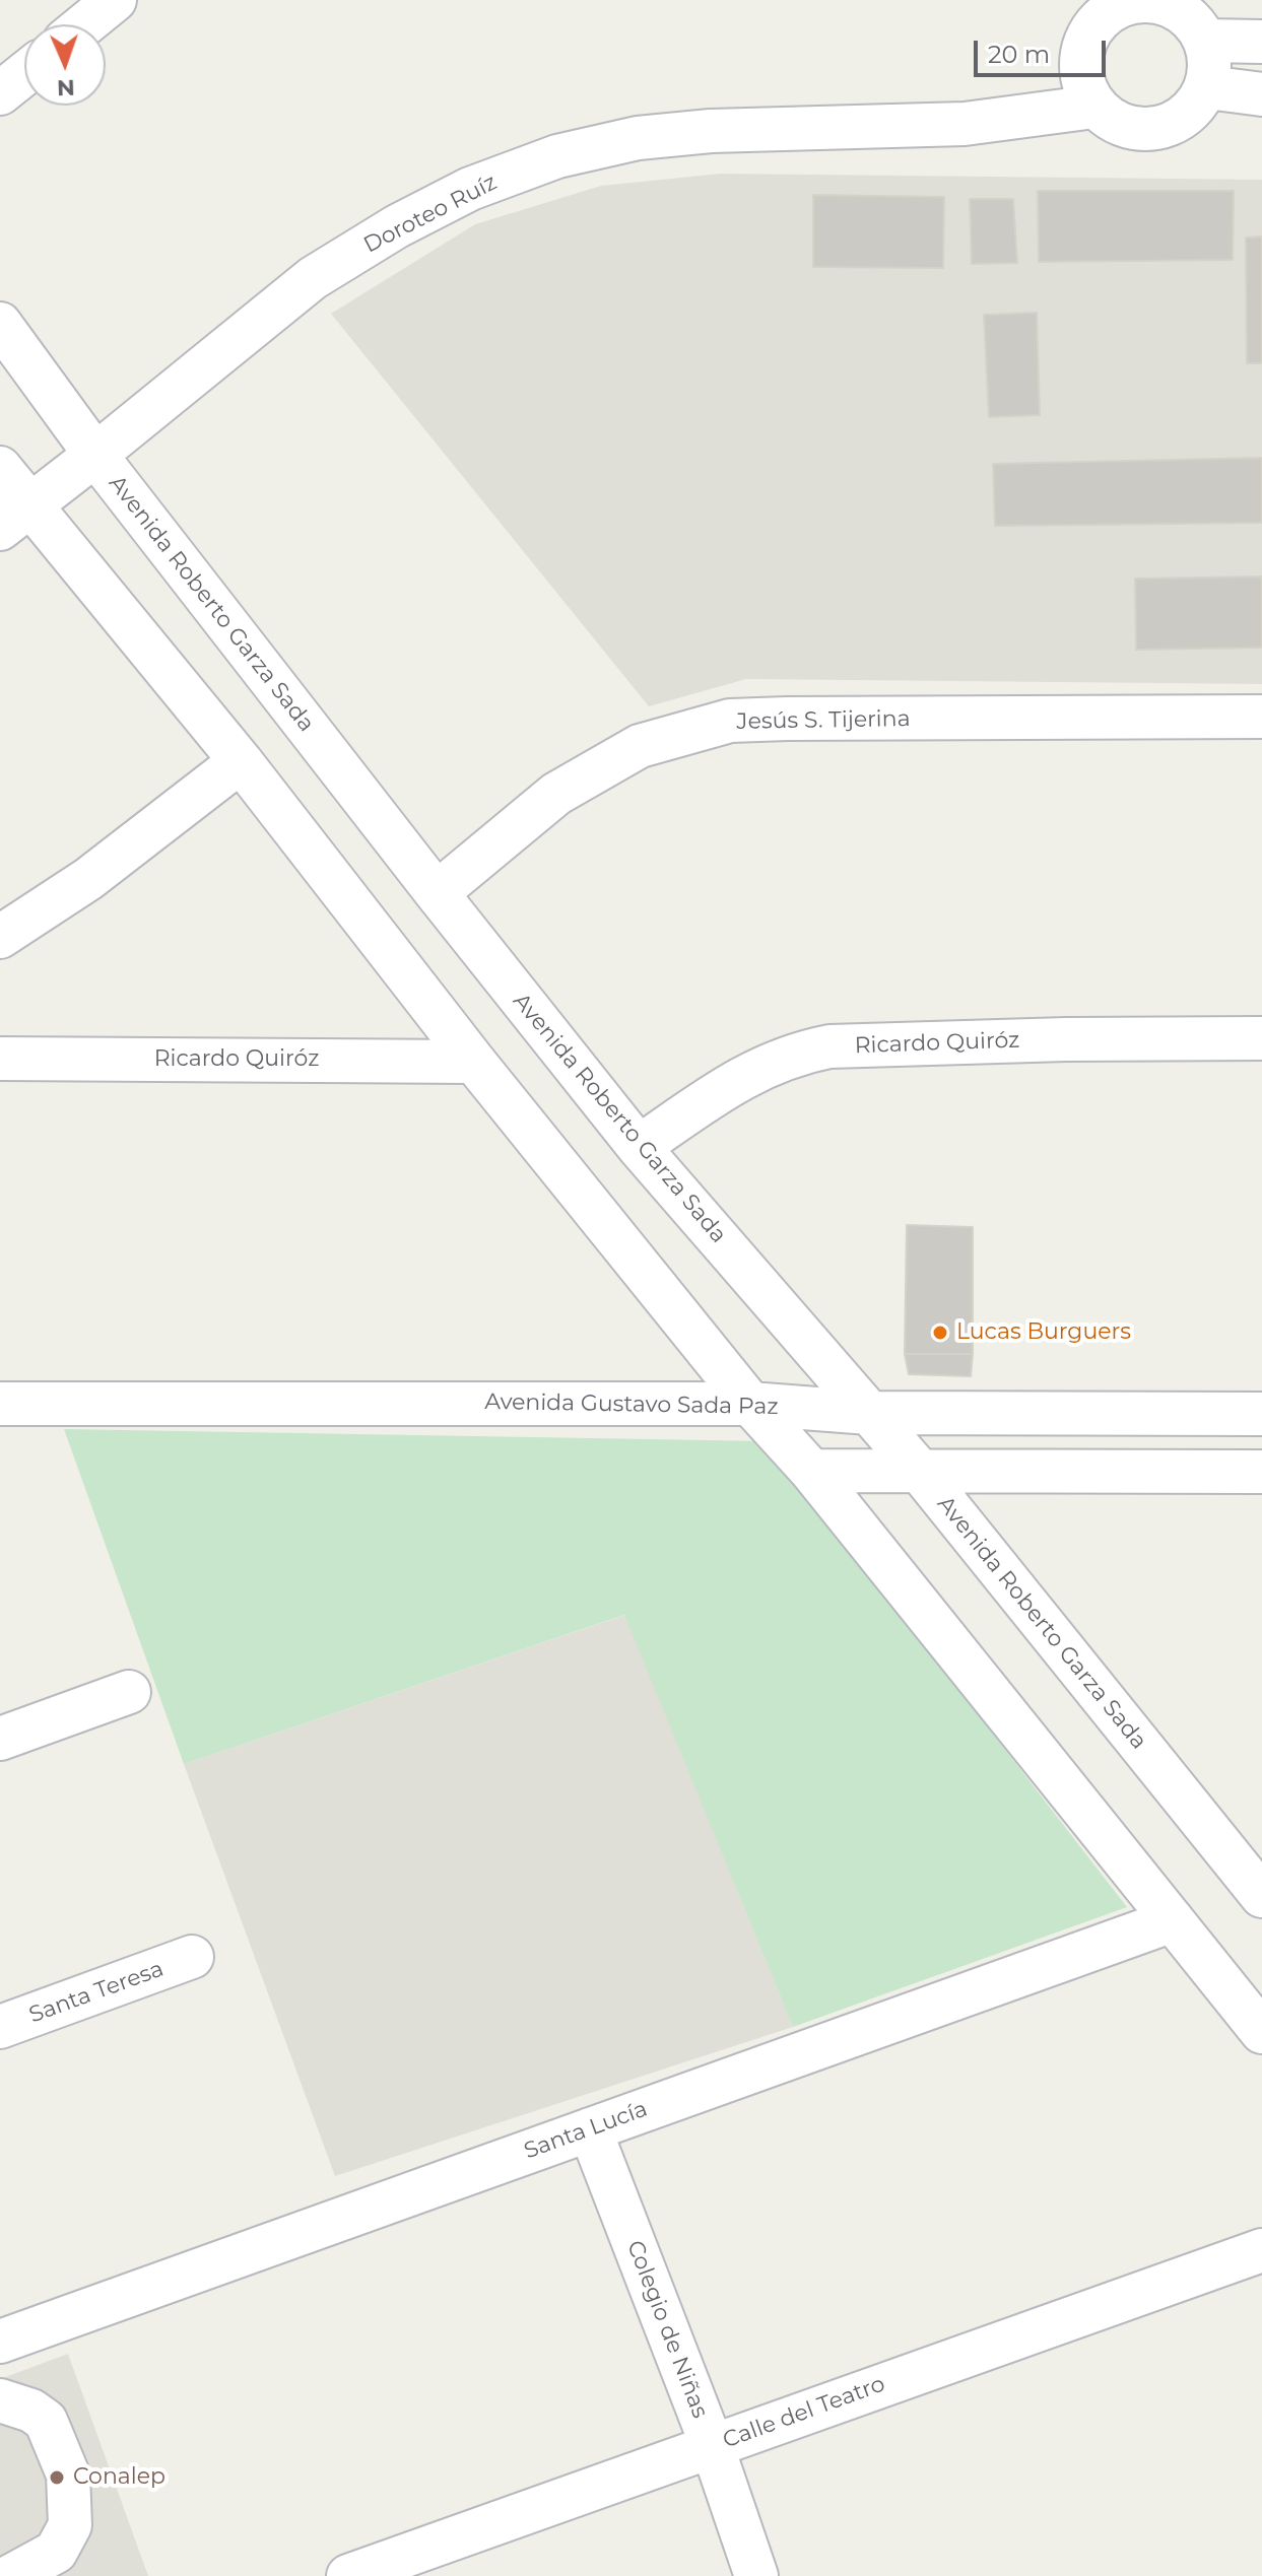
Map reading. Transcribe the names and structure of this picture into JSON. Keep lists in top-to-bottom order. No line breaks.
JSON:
{"streets":{"street":["Doroteo Ruíz","Avenida Roberto Garza Sada","Jesús S. Tijerina","Ricardo Quiróz","Avenida Gustavo Sada Paz","Santa Teresa","Santa Lucía","Colegio de Niñas","Calle del Teatro"]},"crossings":[["Doroteo Ruíz","Avenida Roberto Garza Sada"],["Avenida Roberto Garza Sada","Jesús S. Tijerina"],["Avenida Roberto Garza Sada","Ricardo Quiróz"],["Avenida Roberto Garza Sada","Avenida Gustavo Sada Paz"],["Santa Lucía","Colegio de Niñas"],["Colegio de Niñas","Calle del Teatro"]],"places":["Lucas Burguers","Conalep"],"scale_bar":"20 m","north":"bottom"}
